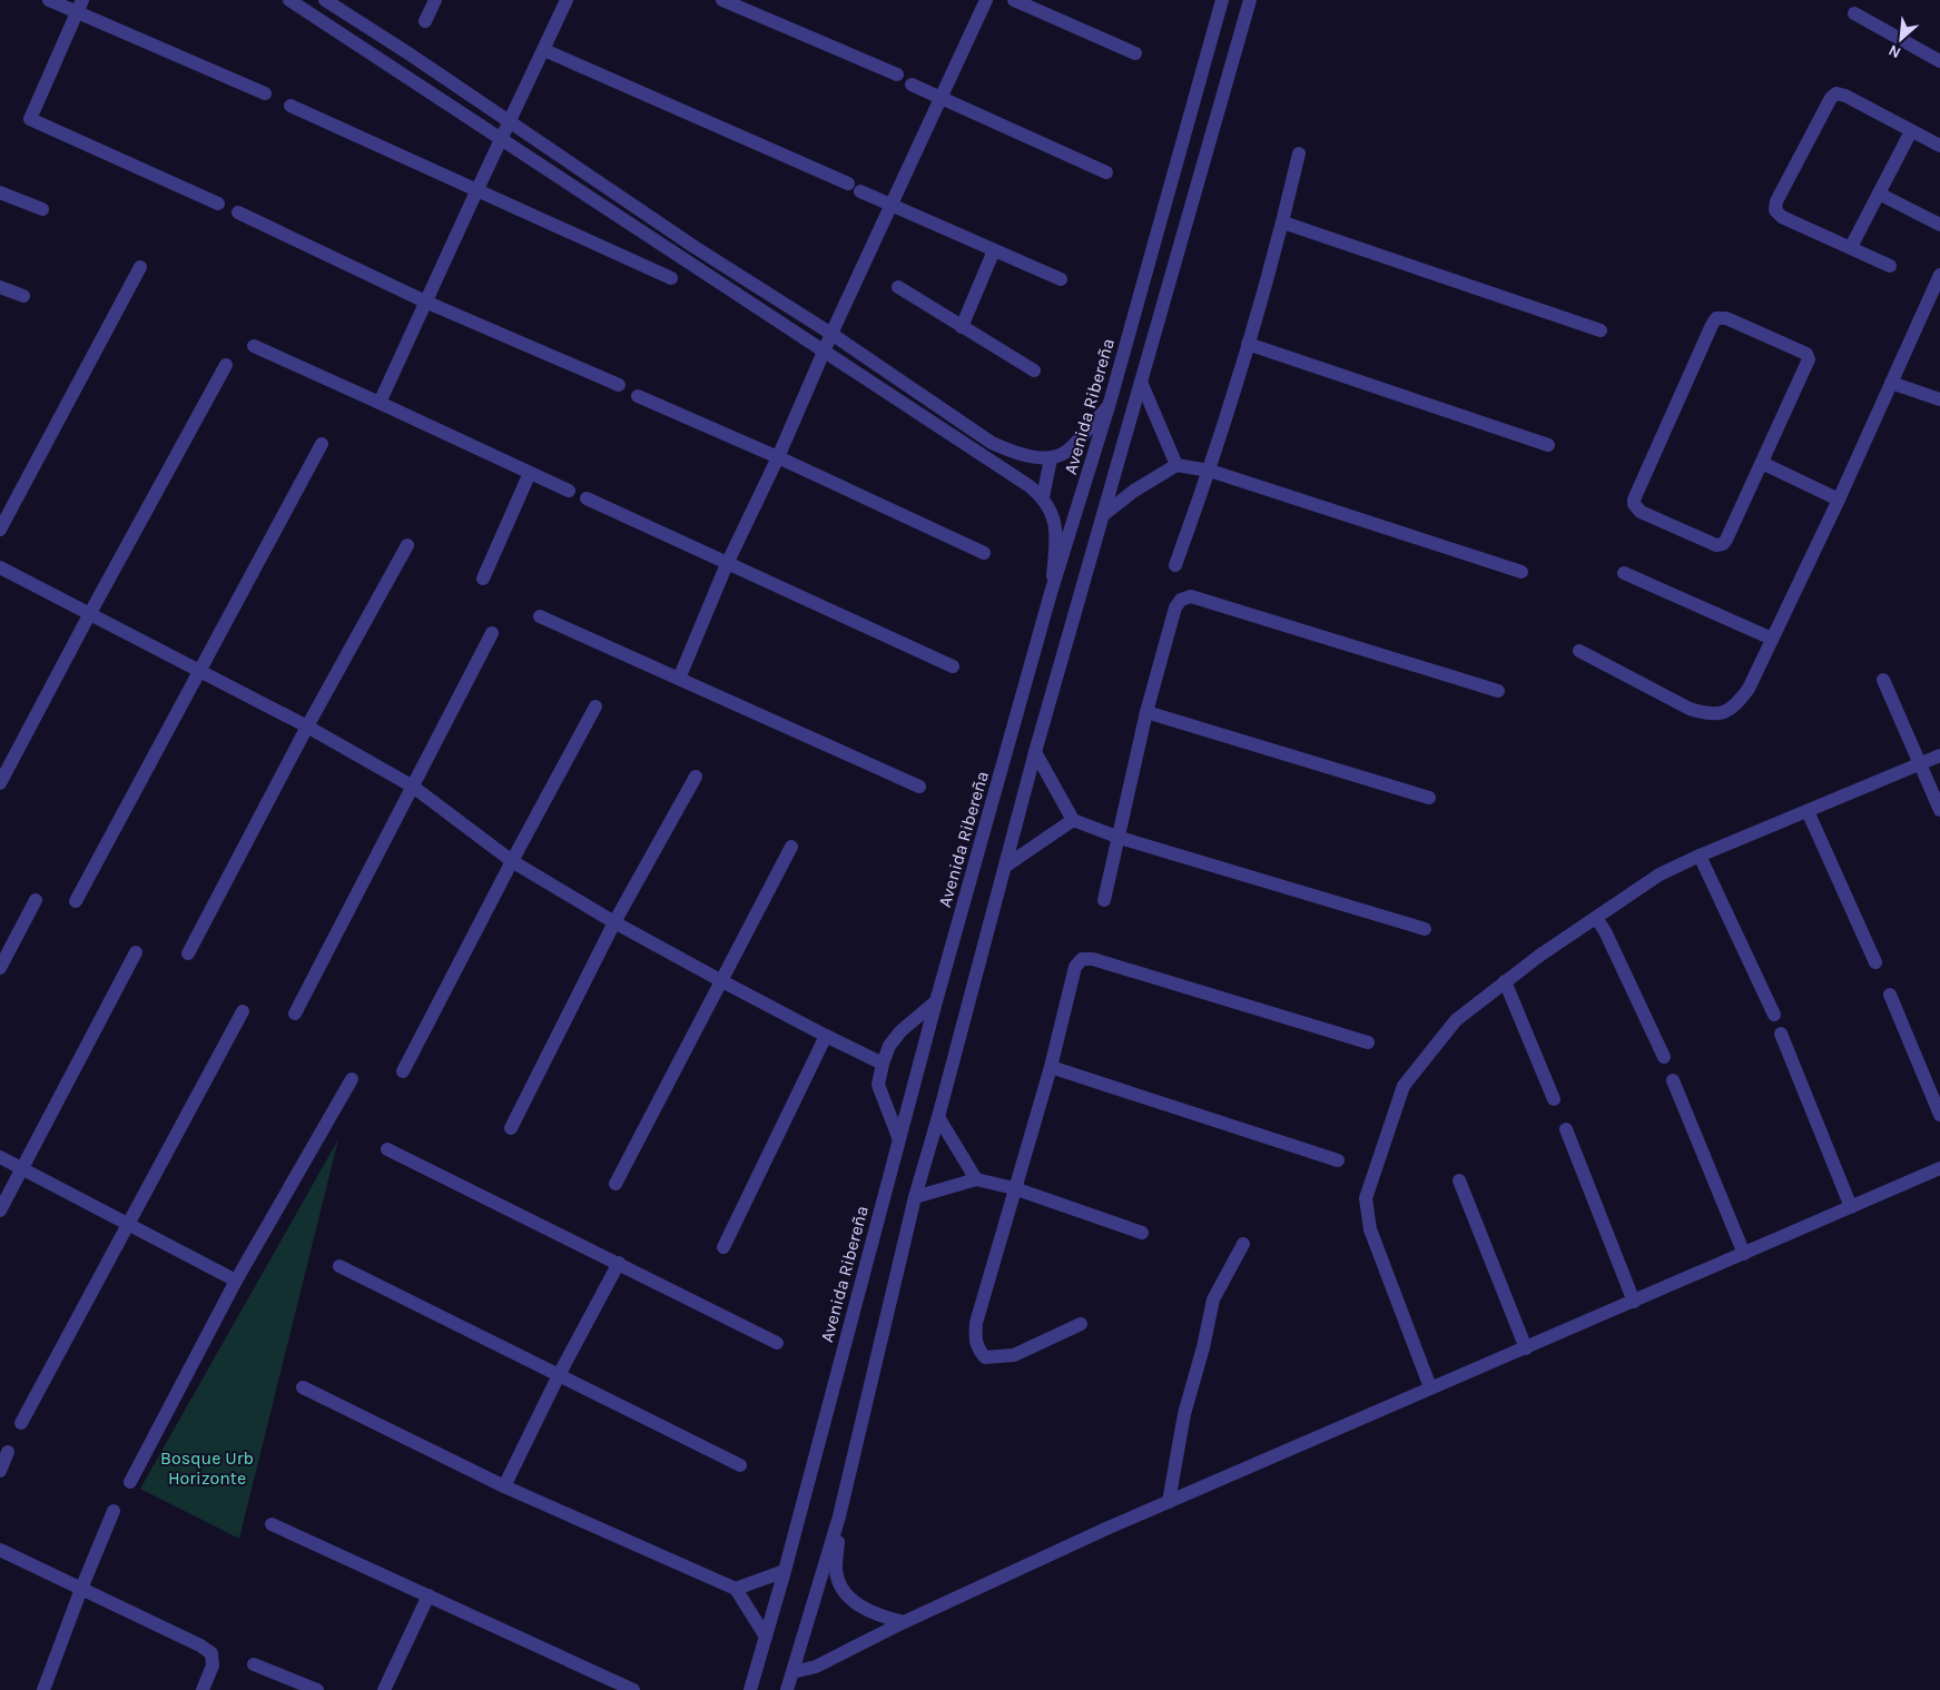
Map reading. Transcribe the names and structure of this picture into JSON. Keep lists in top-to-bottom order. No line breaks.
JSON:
{"streets":{"street":["Avenida Ribereña"]},"parks":["Bosque Urb Horizonte"],"north":"bottom left"}
